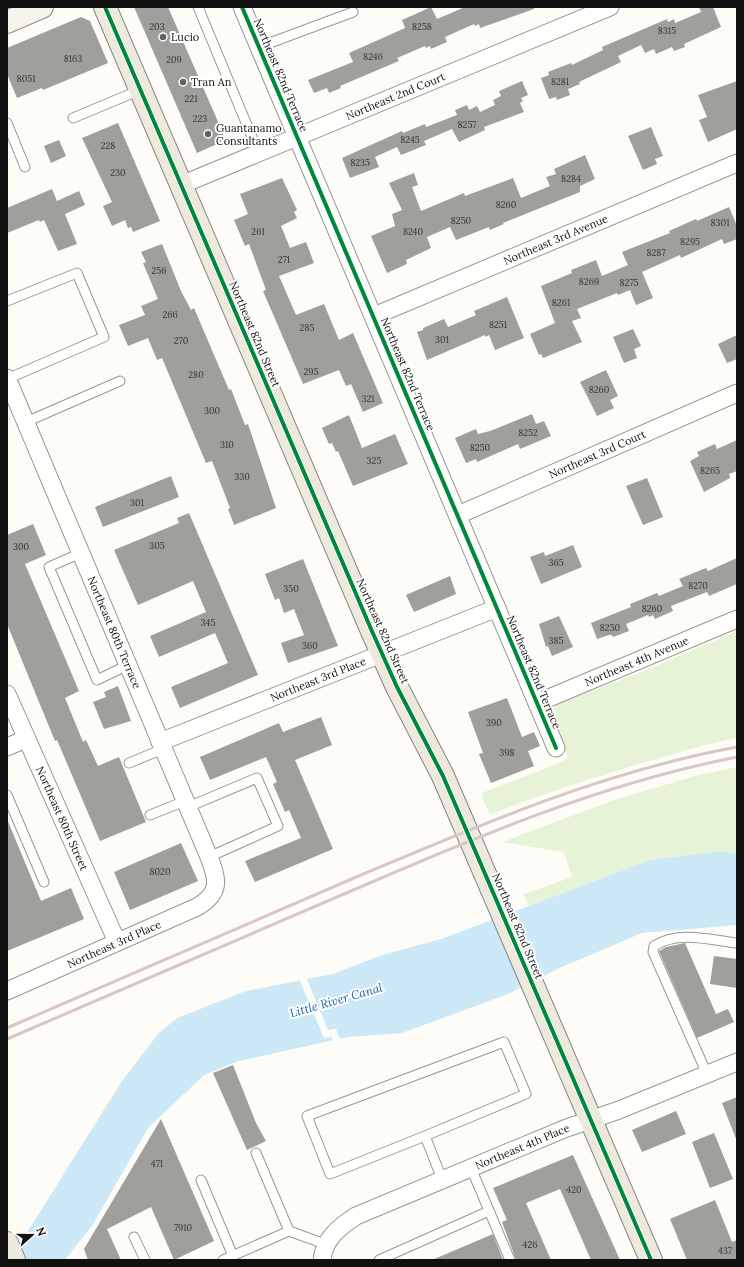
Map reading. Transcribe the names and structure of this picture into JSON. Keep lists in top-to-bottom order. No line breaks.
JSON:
{"streets":{"main road":["Northeast 82nd Street"],"street":["Northeast 82nd Terrace","Northeast 2nd Court","Northeast 3rd Avenue","Northeast 3rd Court","Northeast 80th Terrace","Northeast 4th Avenue","Northeast 3rd Place","Northeast 80th Street","Northeast 4th Place"]},"crossings":[["Northeast 82nd Terrace","Northeast 2nd Court"],["Northeast 82nd Terrace","Northeast 3rd Avenue"],["Northeast 82nd Terrace","Northeast 3rd Court"],["Northeast 82nd Terrace","Northeast 4th Avenue"],["Northeast 82nd Terrace","Northeast 3rd Place"],["Northeast 2nd Court","Northeast 82nd Street"],["Northeast 82nd Street","Northeast 3rd Place"],["Northeast 82nd Street","Northeast 4th Place"],["Northeast 80th Terrace","Northeast 3rd Place"],["Northeast 3rd Place","Northeast 80th Street"]],"water":["Little River Canal"],"places":["Lucio","Tran An","Guantanamo Consultants"],"house_numbers":["203","8258","8315","8246","8163","209","8051","8281","221","223","8257","8245","228","8235","230","8284","8260","8250","8301","261","8240","8295","8287","271","256","8269","8275","8261","266","8251","285","301","270","295","280","8260","321","300","8252","310","8250","325","8265","330","301","305","300","365","8270","350","8260","345","8250","385","360","390","398","8020","471","420","7910","426","437"],"north":"right"}
